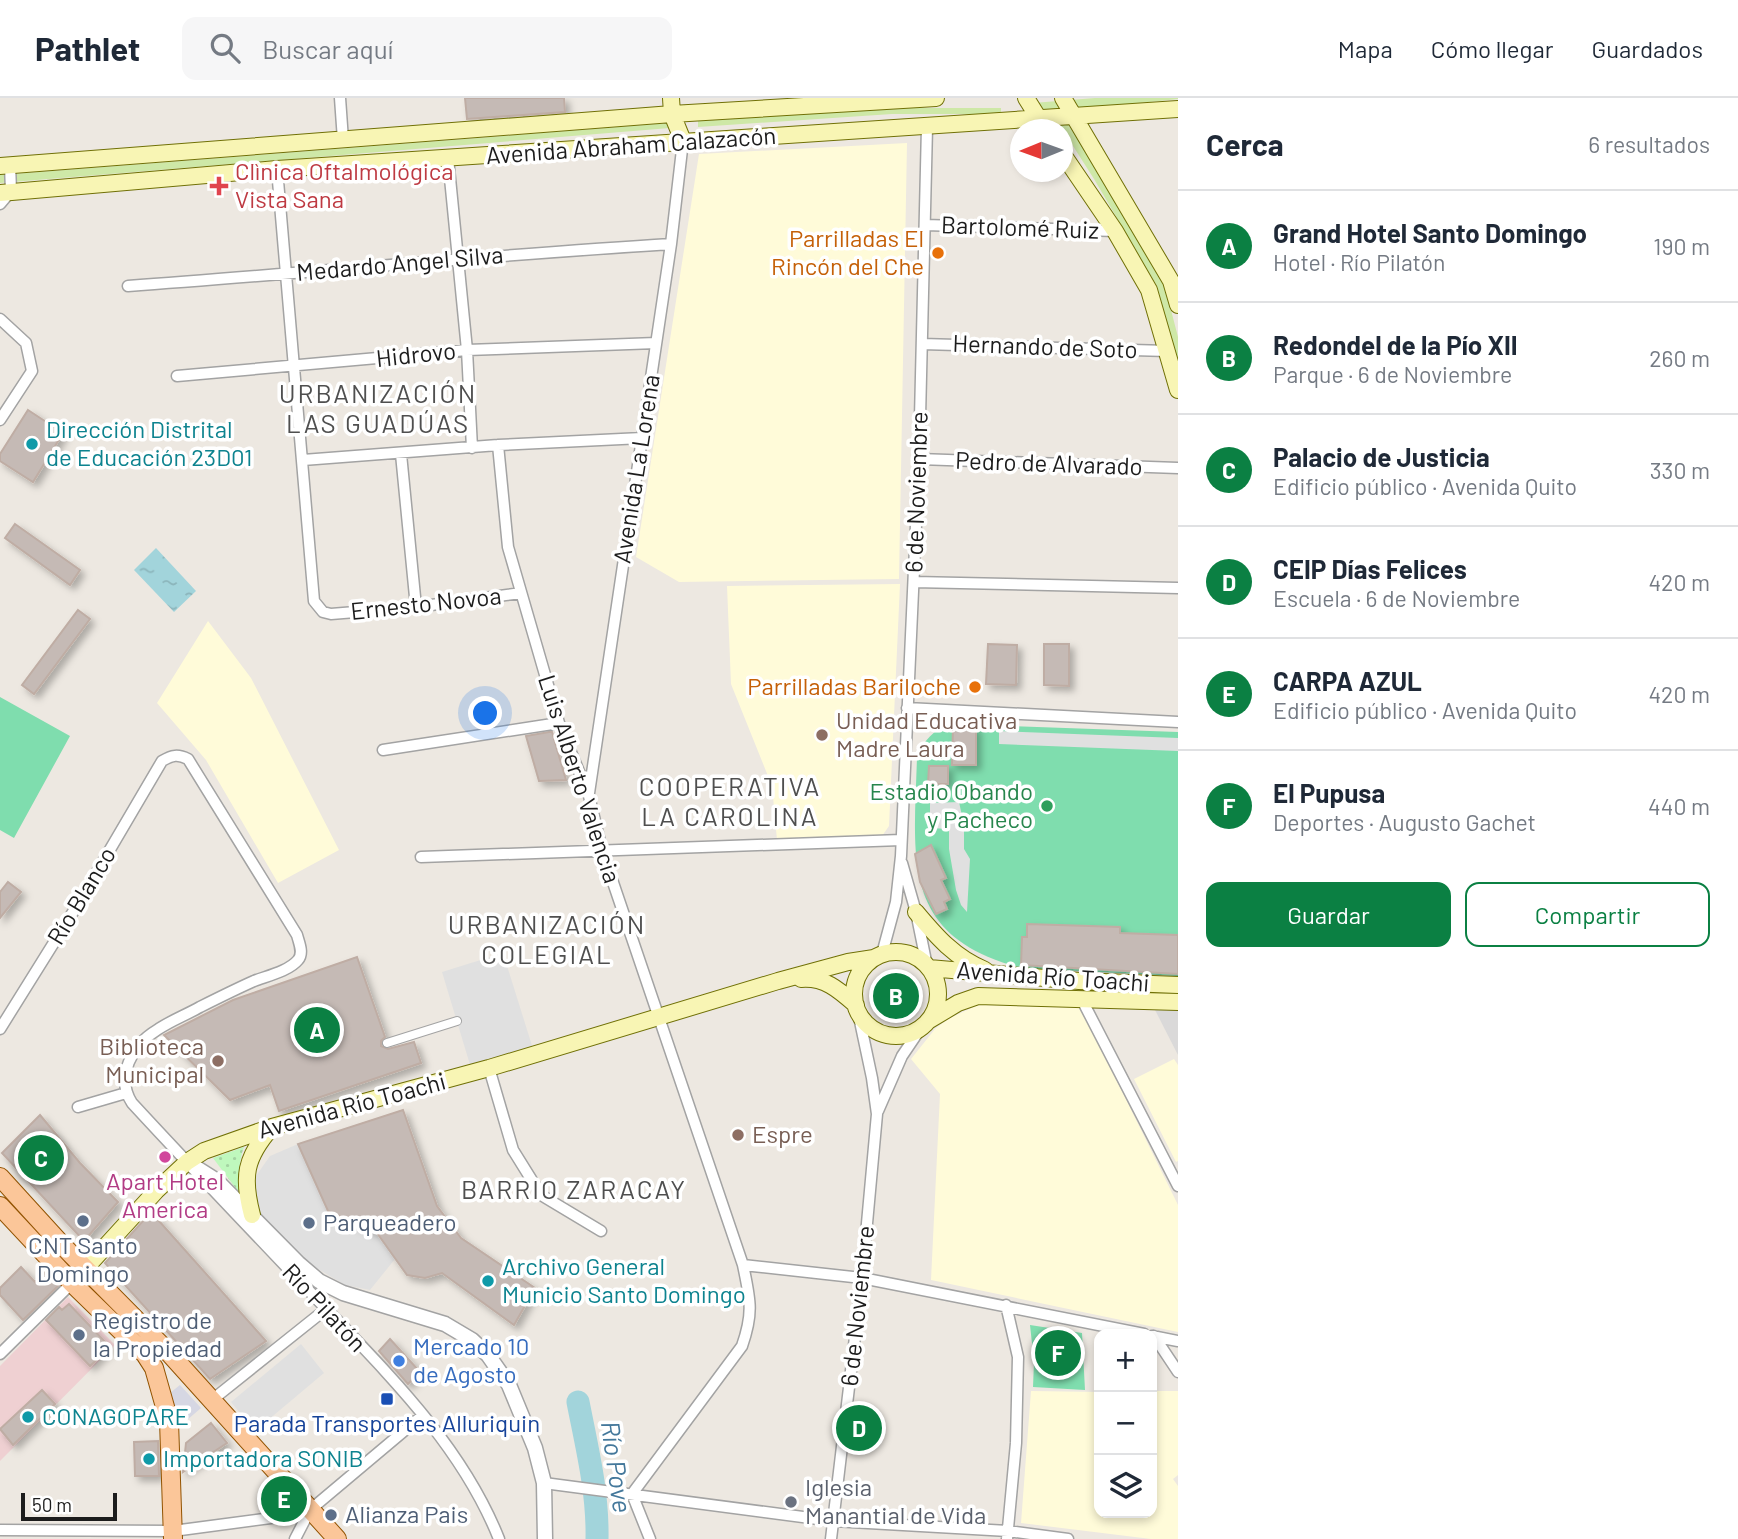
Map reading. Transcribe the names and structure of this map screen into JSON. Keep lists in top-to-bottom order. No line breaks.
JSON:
{"streets":{"main road":["Avenida Abraham Calazacón","Avenida La Lorena","Avenida Río Toachi"],"street":["Bartolomé Ruiz","Medardo Angel Silva","Hernando de Soto","Hidrovo","Pedro de Alvarado","6 de Noviembre","Ernesto Novoa","Luis Alberto Valencia","Río Blanco","Río Pilatón"]},"crossings":[["Avenida Abraham Calazacón","Avenida La Lorena"],["Avenida Abraham Calazacón","6 de Noviembre"],["Bartolomé Ruiz","6 de Noviembre"],["Medardo Angel Silva","Avenida La Lorena"],["Hernando de Soto","6 de Noviembre"],["Hidrovo","Avenida La Lorena"],["Pedro de Alvarado","6 de Noviembre"],["Avenida La Lorena","Luis Alberto Valencia"],["6 de Noviembre","Avenida Río Toachi"],["Ernesto Novoa","Luis Alberto Valencia"],["Luis Alberto Valencia","Avenida Río Toachi"],["Río Blanco","Río Pilatón"],["Avenida Río Toachi","Río Pilatón"]],"districts":["URBANIZACIÓN LAS GUADÚAS","COOPERATIVA LA CAROLINA","URBANIZACIÓN COLEGIAL","BARRIO ZARACAY"],"water":["Río Pove"],"places":{"health":["Clìnica Oftalmológica Vista Sana"],"other":["Parrilladas El Rincón del Che","Dirección Distrital de Educación 23D01","Parrilladas Bariloche","Unidad Educativa Madre Laura","Estadio Obando y Pacheco","Biblioteca Municipal","Espre","Apart Hotel America","CNT Santo Domingo","Parqueadero","Archivo General Municio Santo Domingo","Registro de la Propiedad","Mercado 10 de Agosto","CONAGOPARE","Importadora SONIB","Iglesia Manantial de Vida","Alianza Pais"],"transit":["Parada Transportes Alluriquin"]},"scale_bar":"50 m","north":"left","page":{"header":"Pathlet","search":"Buscar aquí","nav":["Mapa","Cómo llegar","Guardados"],"heading":["Cerca","6 resultados"],"list":[{"mark":"A","name":"Grand Hotel Santo Domingo","note":"Hotel · Río Pilatón","value":"190 m"},{"mark":"B","name":"Redondel de la Pío XII","note":"Parque · 6 de Noviembre","value":"260 m"},{"mark":"C","name":"Palacio de Justicia","note":"Edificio público · Avenida Quito","value":"330 m"},{"mark":"D","name":"CEIP Días Felices","note":"Escuela · 6 de Noviembre","value":"420 m"},{"mark":"E","name":"CARPA AZUL","note":"Edificio público · Avenida Quito","value":"420 m"},{"mark":"F","name":"El Pupusa","note":"Deportes · Augusto Gachet","value":"440 m"}],"buttons":["Guardar","Compartir"],"pins":["B","A","C","F","D","E"],"map_buttons":["+","−"],"scale":"50 m"}}
